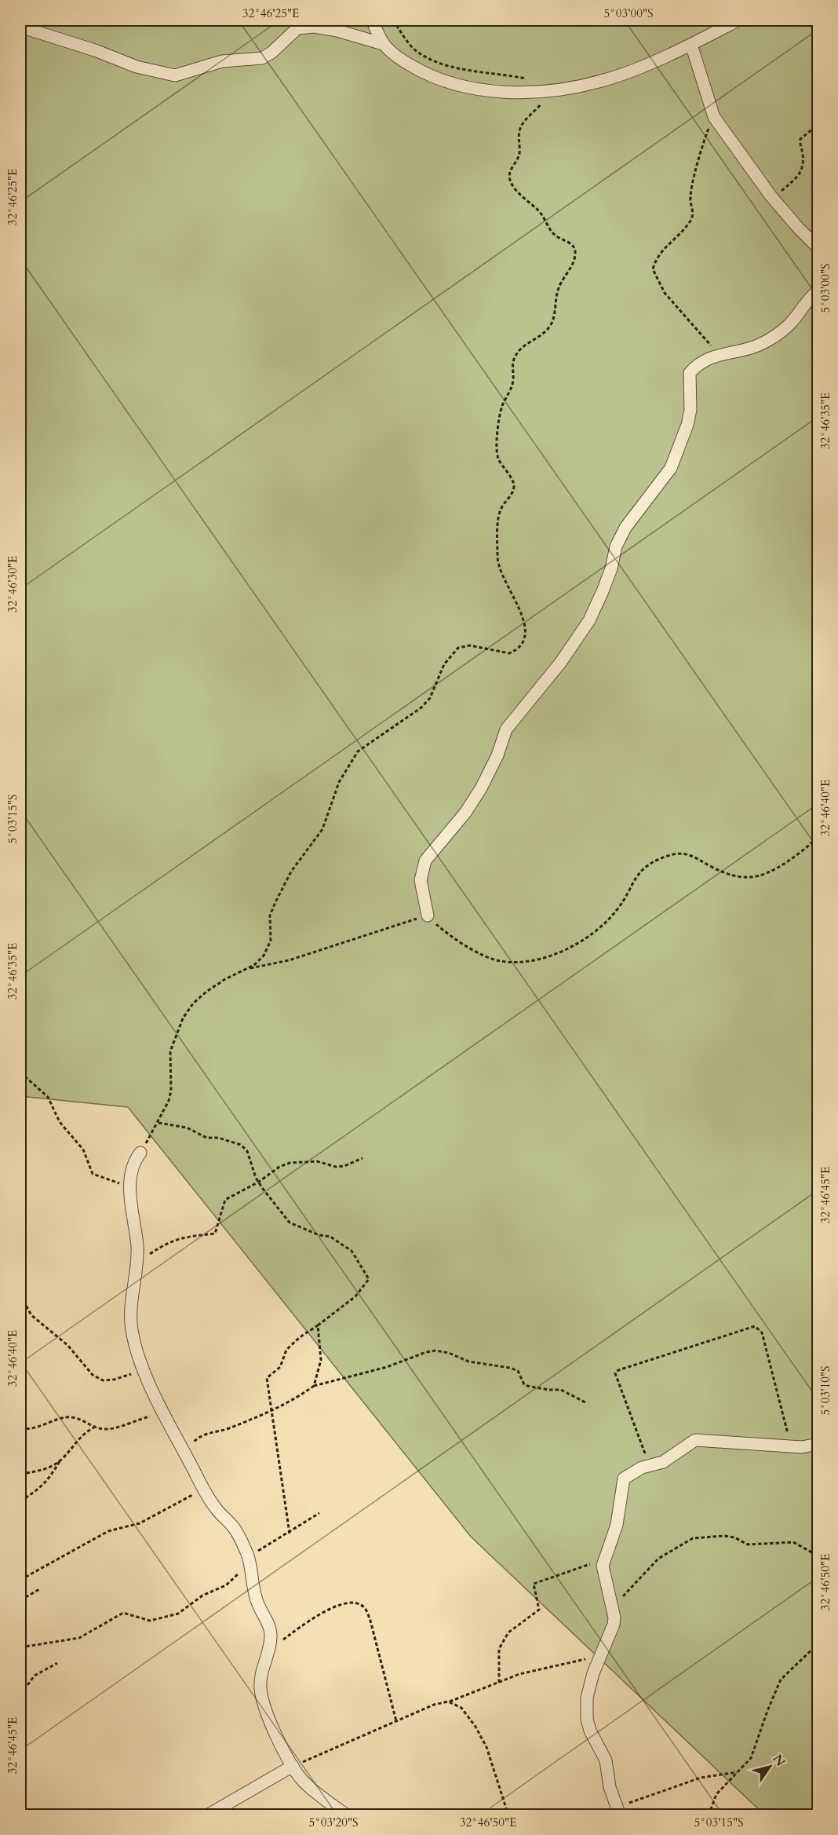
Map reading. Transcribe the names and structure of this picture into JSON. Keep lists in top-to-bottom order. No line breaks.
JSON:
{"north":"top right","coordinates":["32°46'25\"E","5°03'00\"S","32°46'35\"E","32°46'30\"E","32°46'40\"E","5°03'15\"S","32°46'45\"E","5°03'10\"S","32°46'50\"E","5°03'20\"S"]}
